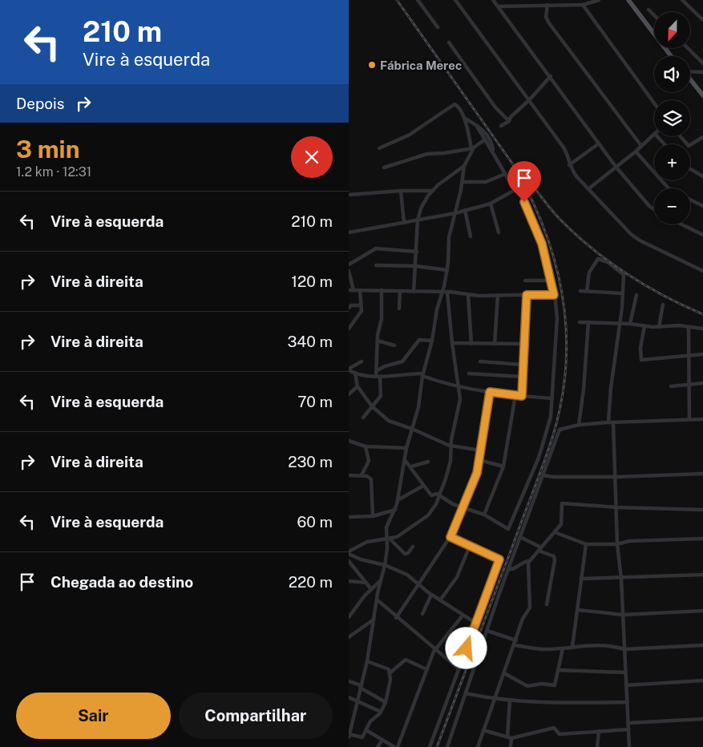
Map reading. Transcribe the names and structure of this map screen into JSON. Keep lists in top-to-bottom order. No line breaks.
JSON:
{"places":["Fábrica Merec"],"north":"bottom","page":{"turn":["210 m","Vire à esquerda"],"map_buttons":["+","−"],"then":"Depois","heading":["3 min","1.2 km · 12:31"],"list":[{"name":"Vire à esquerda","value":"210 m"},{"name":"Vire à direita","value":"120 m"},{"name":"Vire à direita","value":"340 m"},{"name":"Vire à esquerda","value":"70 m"},{"name":"Vire à direita","value":"230 m"},{"name":"Vire à esquerda","value":"60 m"},{"name":"Chegada ao destino","value":"220 m"}],"buttons":["Sair","Compartilhar"]}}
